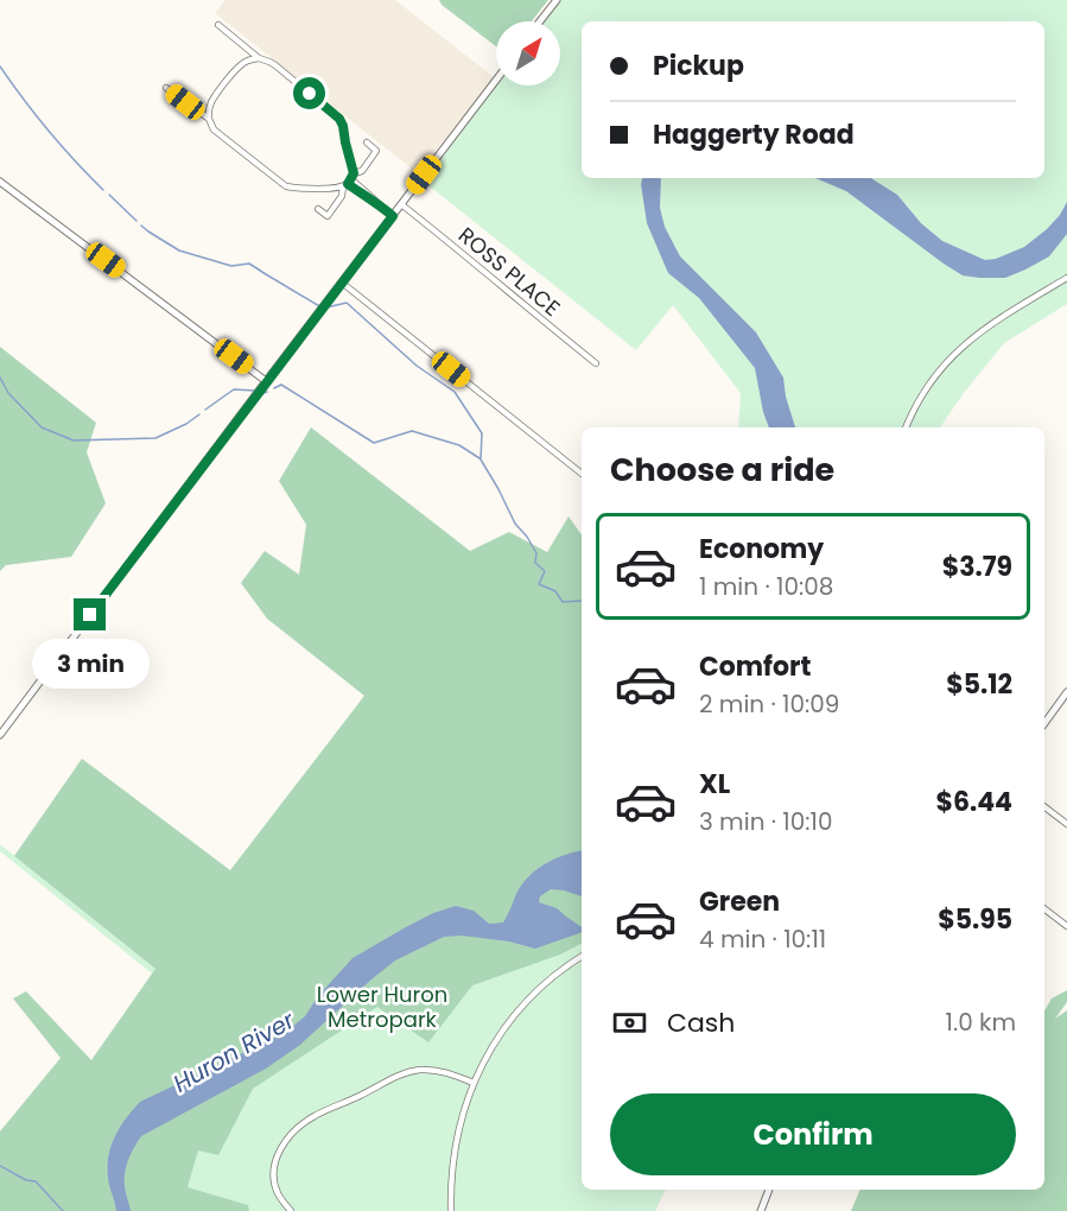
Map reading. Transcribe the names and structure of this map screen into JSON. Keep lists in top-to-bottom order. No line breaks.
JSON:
{"streets":{"street":["ROSS PLACE"]},"water":["Huron River"],"parks":["Lower Huron Metropark"],"north":"top right","page":{"banner":["Pickup","Haggerty Road"],"heading":"Choose a ride","list":[{"name":"Economy","note":"1 min · 10:08","value":"$3.79"},{"name":"Comfort","note":"2 min · 10:09","value":"$5.12"},{"name":"XL","note":"3 min · 10:10","value":"$6.44"},{"name":"Green","note":"4 min · 10:11","value":"$5.95"}],"bubble":"3 min","pay":["Cash","1.0 km"],"buttons":"Confirm"}}
